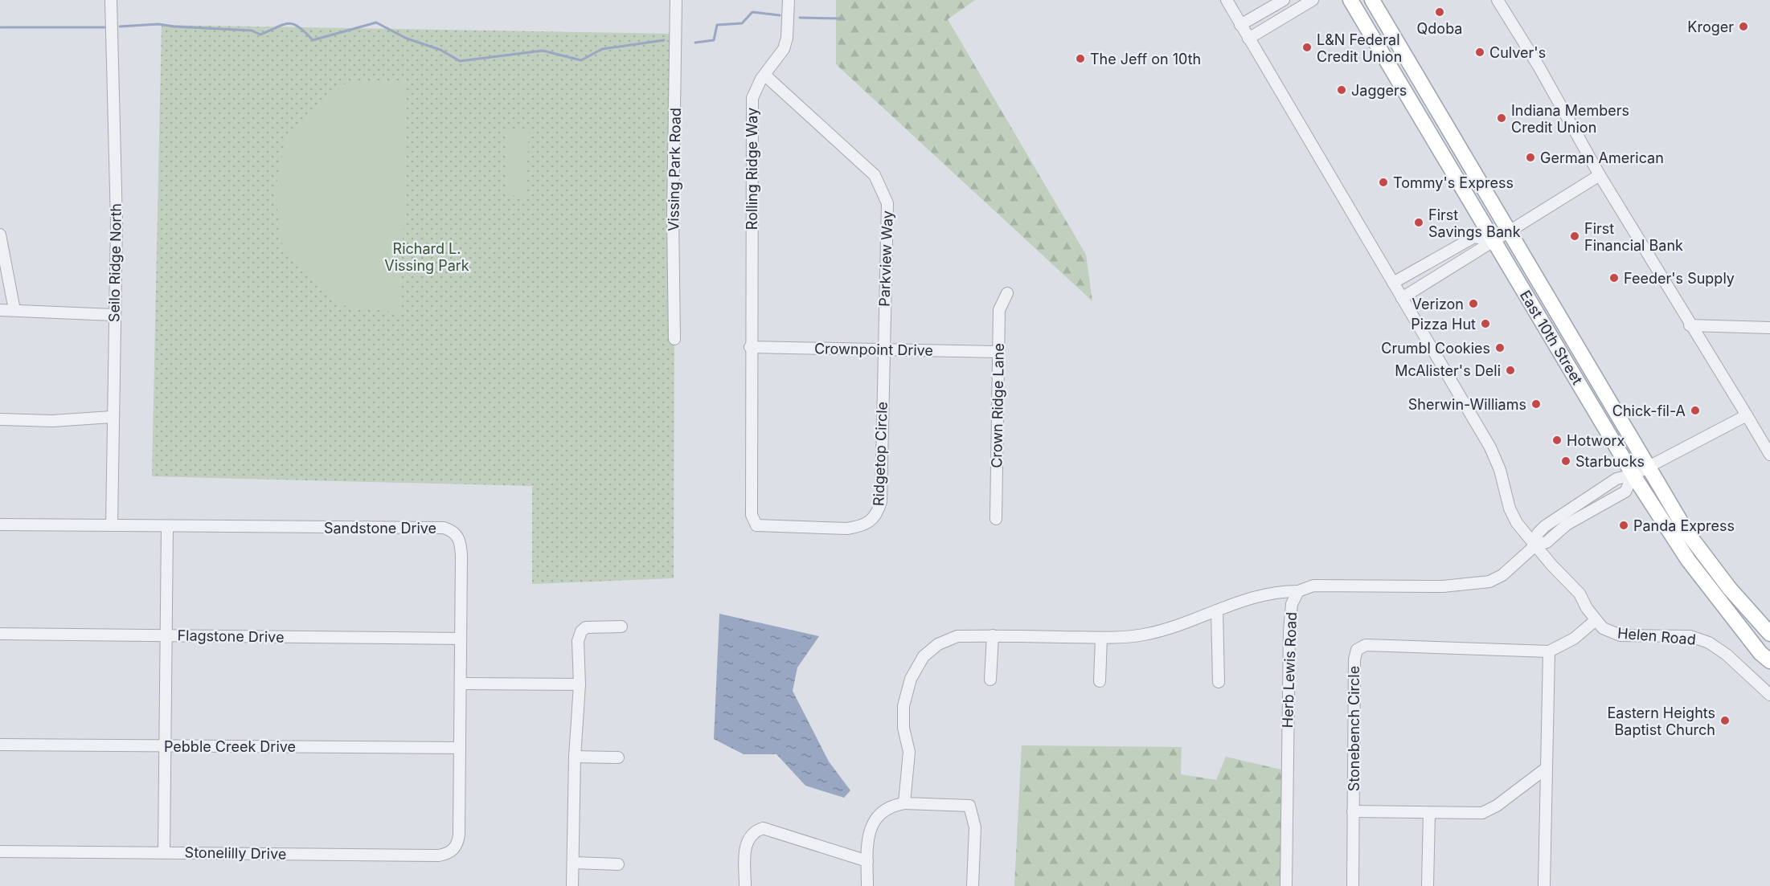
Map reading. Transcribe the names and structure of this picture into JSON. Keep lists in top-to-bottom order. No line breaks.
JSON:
{"streets":{"main road":["East 10th Street"],"street":["Rolling Ridge Way","Vissing Park Road","Parkview Way","Seilo Ridge North","Crownpoint Drive","Crown Ridge Lane","Ridgetop Circle","Sandstone Drive","Flagstone Drive","Helen Road","Herb Lewis Road","Stonebench Circle","Pebble Creek Drive","Stonelilly Drive"]},"crossings":[["Rolling Ridge Way","Parkview Way"],["Rolling Ridge Way","Crownpoint Drive"],["Rolling Ridge Way","Ridgetop Circle"],["Parkview Way","Crownpoint Drive"],["Parkview Way","Ridgetop Circle"],["Seilo Ridge North","Sandstone Drive"],["East 10th Street","Herb Lewis Road"],["Crownpoint Drive","Crown Ridge Lane"],["Crownpoint Drive","Ridgetop Circle"],["Sandstone Drive","Flagstone Drive"],["Sandstone Drive","Pebble Creek Drive"],["Sandstone Drive","Stonelilly Drive"],["Helen Road","Herb Lewis Road"],["Helen Road","Stonebench Circle"]],"parks":["Richard L. Vissing Park"],"places":["Qdoba","Kroger","L&N Federal Credit Union","Culver's","The Jeff on 10th","Jaggers","Indiana Members Credit Union","German American","Tommy's Express","First Savings Bank","First Financial Bank","Feeder's Supply","Verizon","Pizza Hut","Crumbl Cookies","McAlister's Deli","Sherwin-Williams","Chick-fil-A","Hotworx","Starbucks","Panda Express","Eastern Heights Baptist Church"]}
